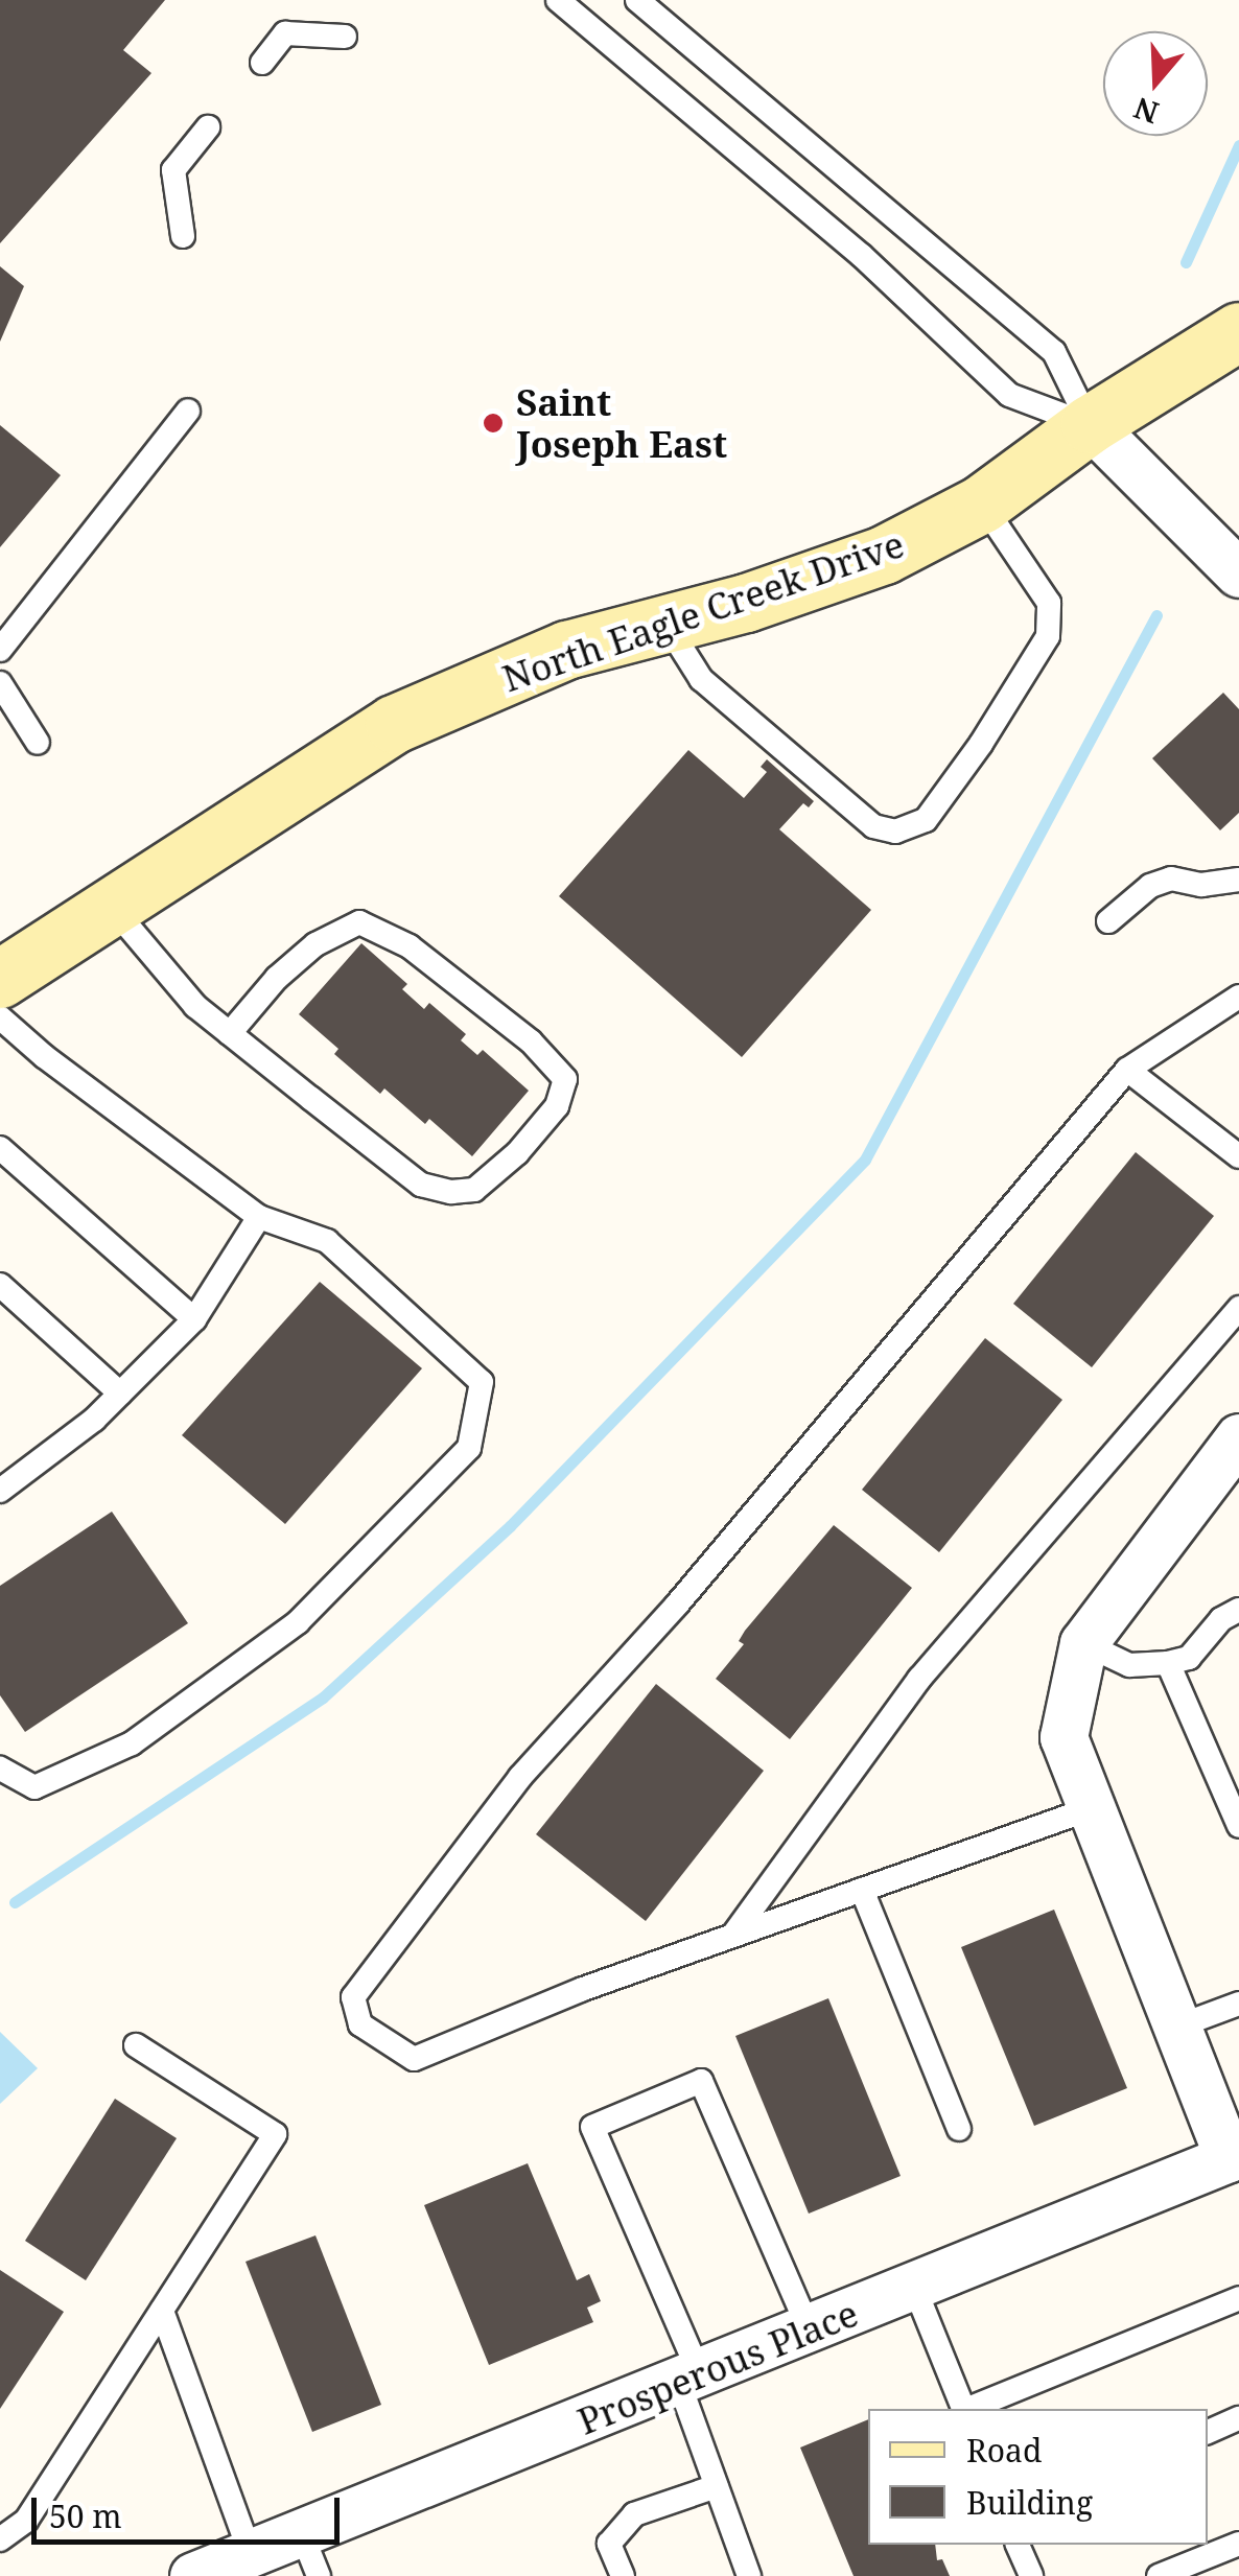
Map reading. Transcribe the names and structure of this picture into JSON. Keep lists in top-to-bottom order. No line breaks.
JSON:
{"streets":{"street":["North Eagle Creek Drive","Prosperous Place"]},"places":["Saint Joseph East"],"legend":["Road","Building"],"scale_bar":"50 m","north":"bottom"}
